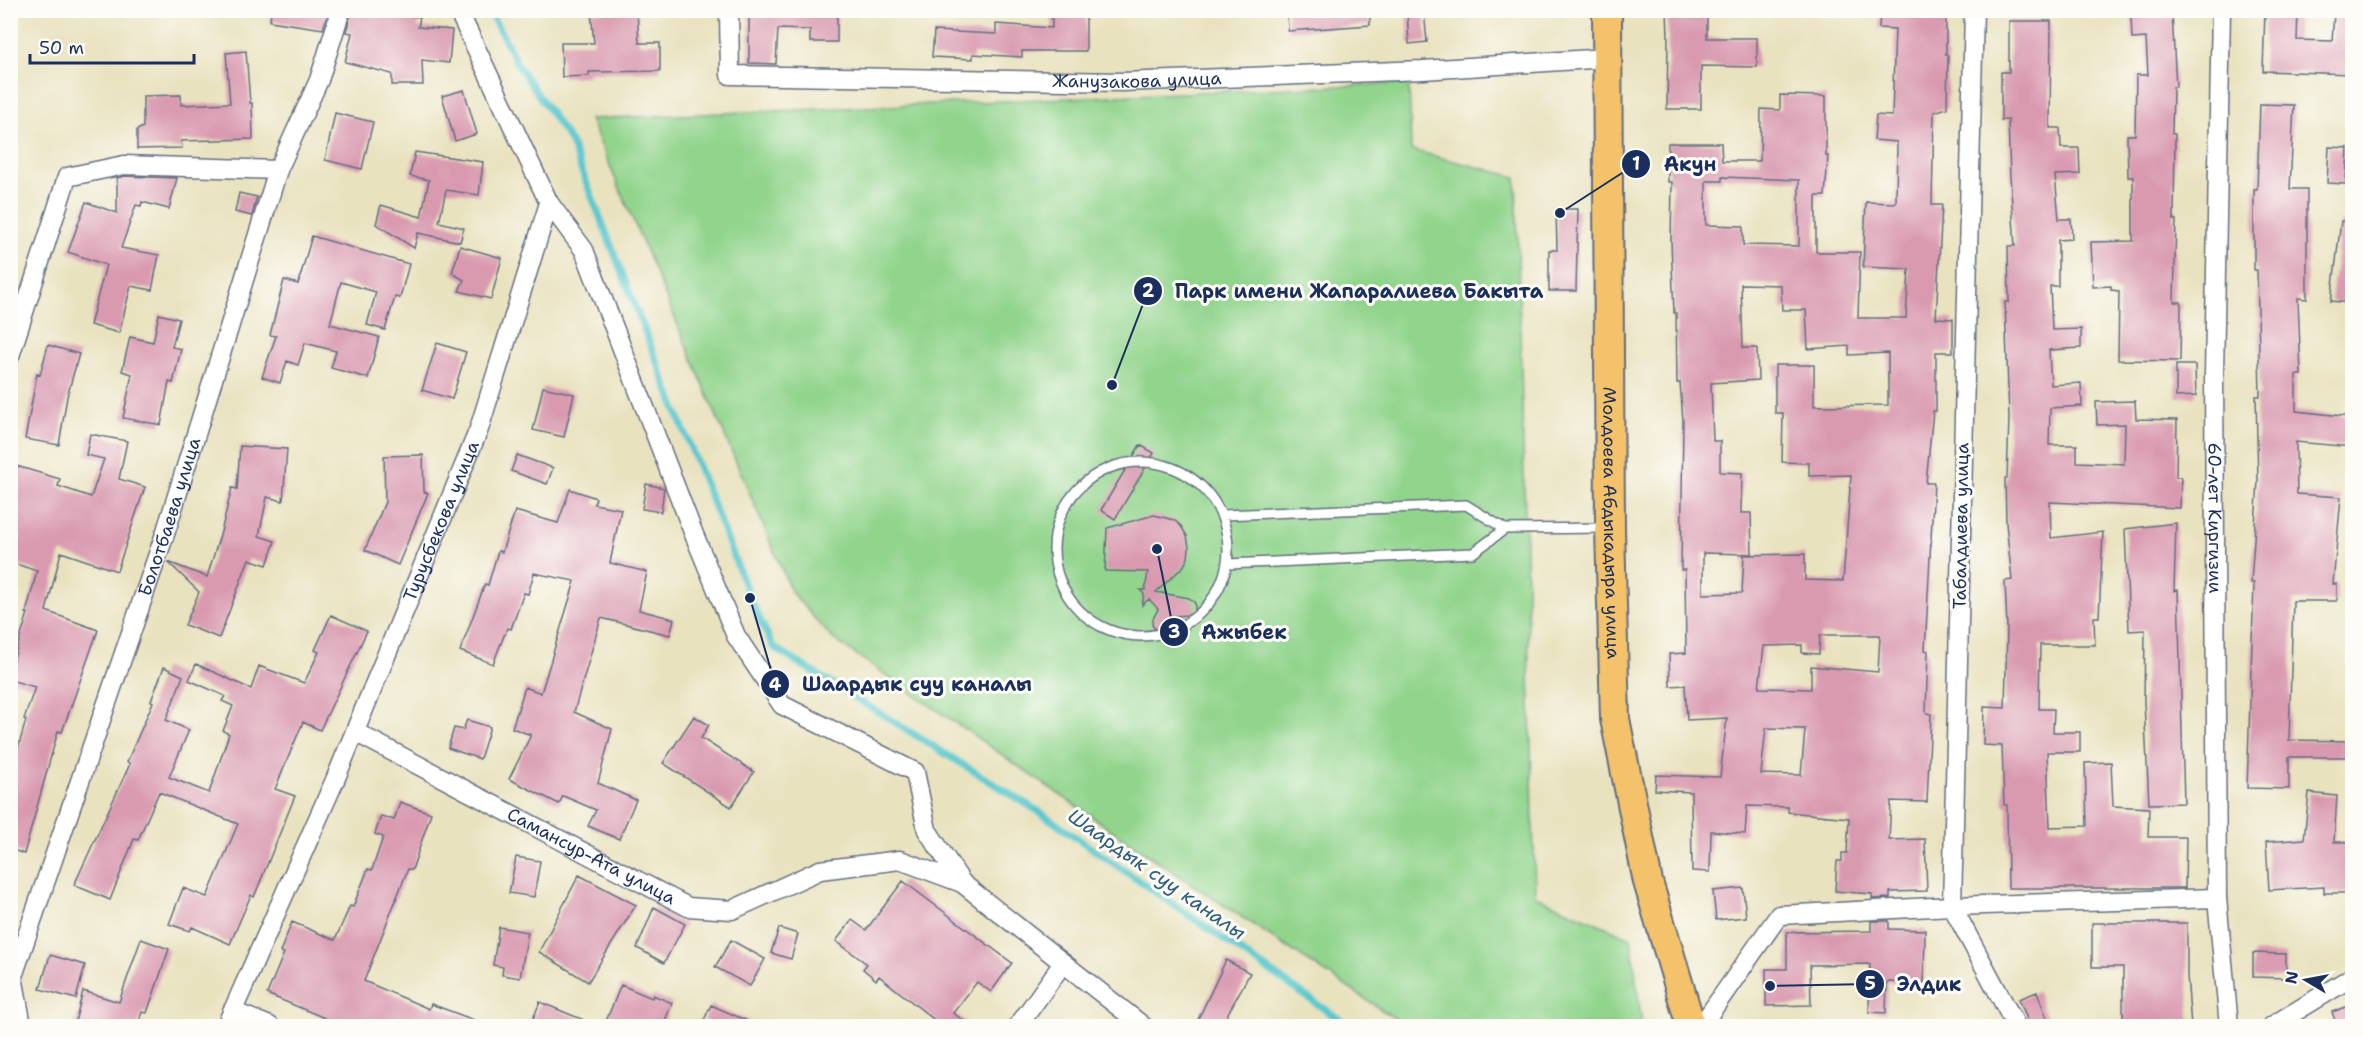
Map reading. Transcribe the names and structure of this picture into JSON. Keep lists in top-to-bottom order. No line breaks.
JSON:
{"streets":{"main road":["Молдоева Абдыкадыра улица"],"street":["Жанузакова улица","Болотбаева улица","60-лет Киргизии","Турусбекова улица","Табалдиева улица","Самансур-Ата улица"]},"crossings":[["Жанузакова улица","Молдоева Абдыкадыра улица"],["Турусбекова улица","Самансур-Ата улица"]],"water":["Шаардык суу каналы"],"places":["Акун","Парк имени Жапаралиева Бакыта","Ажыбек","Шаардык суу каналы","Элдик"],"scale_bar":"50 m","north":"left"}
